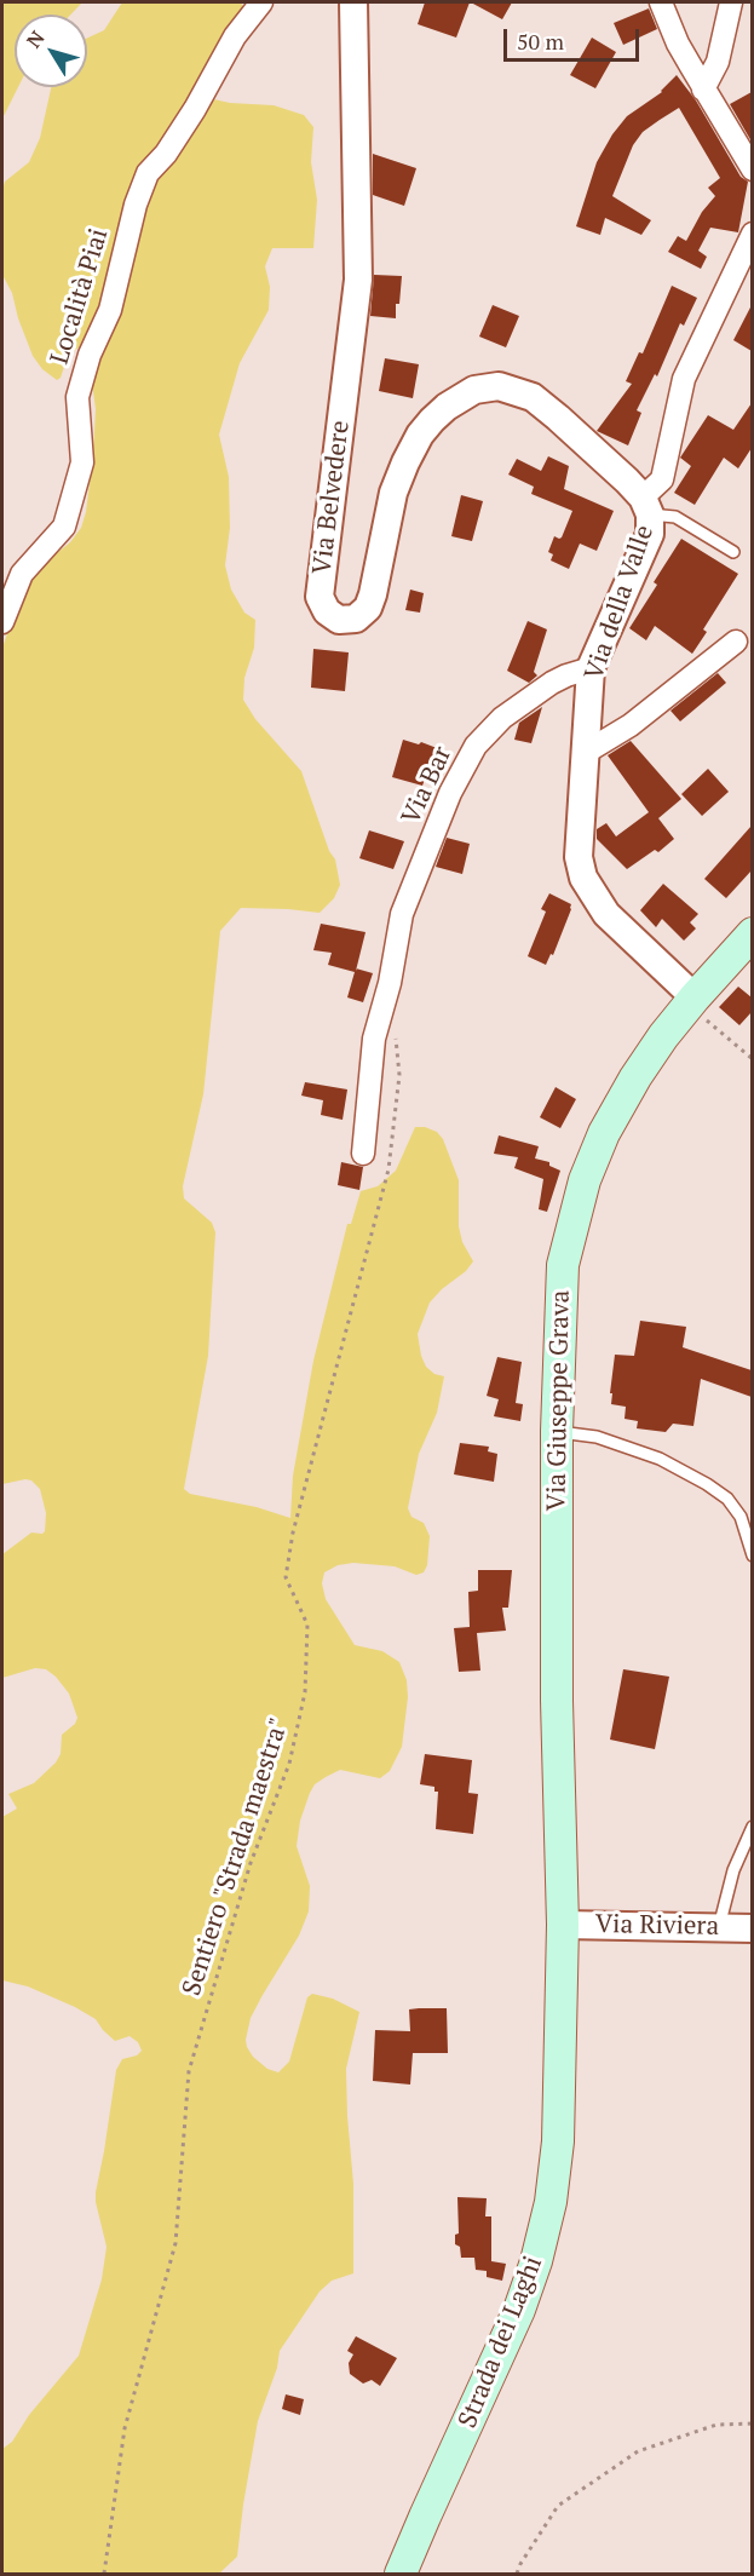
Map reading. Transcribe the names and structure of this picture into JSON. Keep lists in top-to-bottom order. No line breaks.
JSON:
{"streets":{"main road":["Via Giuseppe Grava","Strada dei Laghi"],"street":["Località Piai","Via Belvedere","Via della Valle","Via Bar","Via Riviera"],"path":["Sentiero \"Strada maestra\""]},"crossings":[["Via Belvedere","Via della Valle"],["Via della Valle","Via Bar"],["Via della Valle","Via Giuseppe Grava"],["Via Giuseppe Grava","Via Riviera"],["Via Giuseppe Grava","Strada dei Laghi"],["Via Riviera","Strada dei Laghi"]],"scale_bar":"50 m","north":"top left"}
